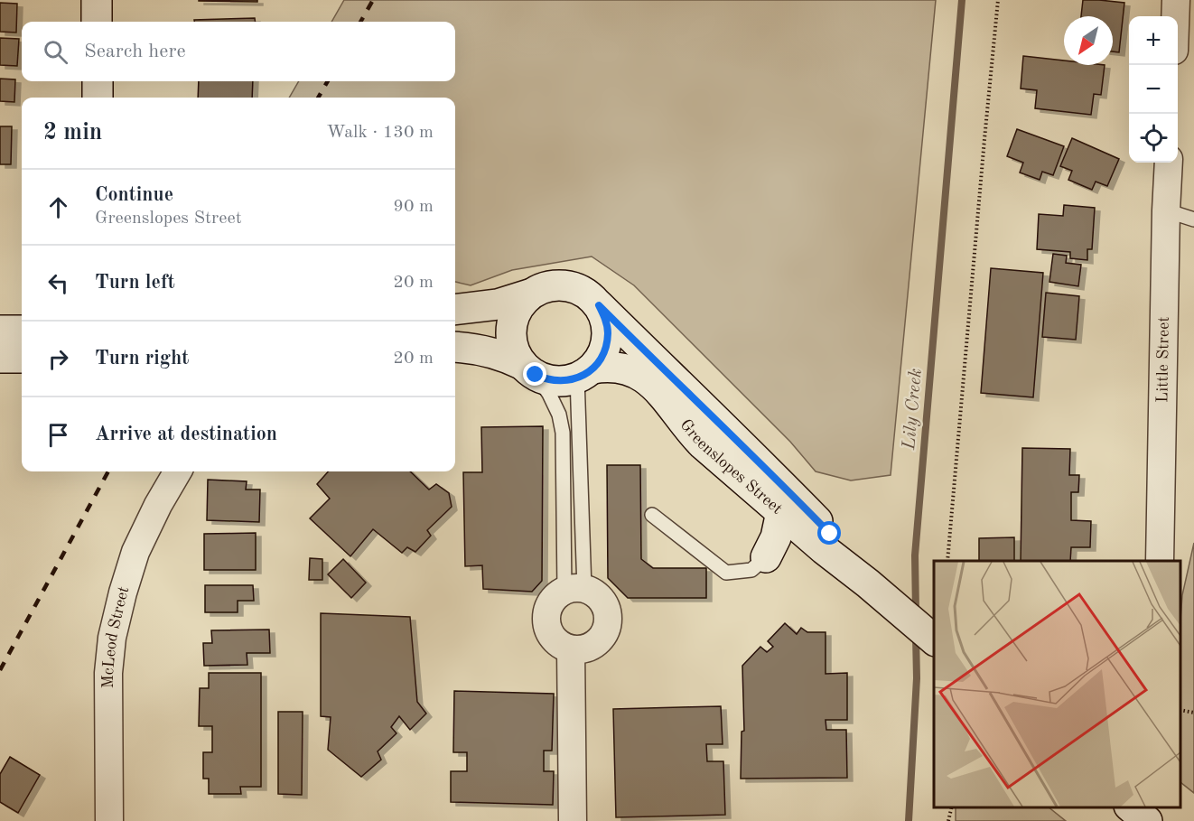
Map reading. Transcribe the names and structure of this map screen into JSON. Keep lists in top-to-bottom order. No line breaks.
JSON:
{"streets":{"street":["Little Street","Greenslopes Street","McLeod Street"]},"water":["Lily Creek"],"north":"bottom left","page":{"map_buttons":["+","−"],"search":"Search here","heading":["2 min","Walk · 130 m"],"list":[["Continue","Greenslopes Street","90 m"],["Turn left","20 m"],["Turn right","20 m"],"Arrive at destination"]}}
